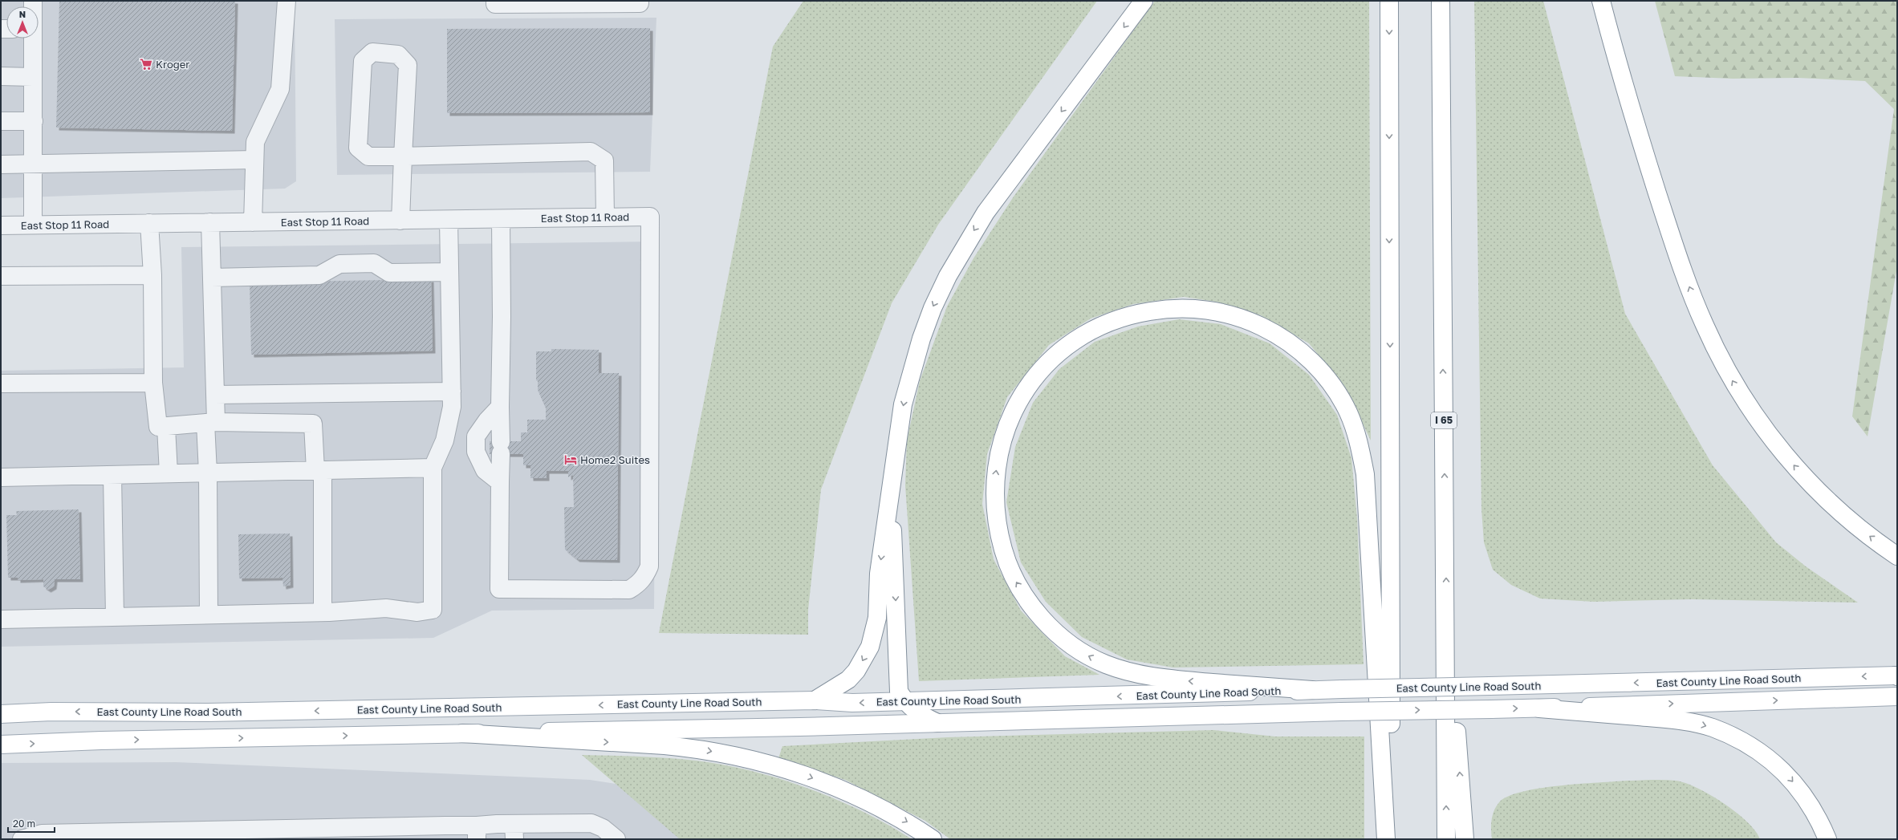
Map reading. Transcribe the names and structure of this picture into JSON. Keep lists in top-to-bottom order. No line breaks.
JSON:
{"streets":{"main road":["I 65","East County Line Road South"],"street":["East Stop 11 Road"]},"places":{"supermarket":["Kroger"],"hotel":["Home2 Suites"]},"scale_bar":"20 m","north":"top"}
